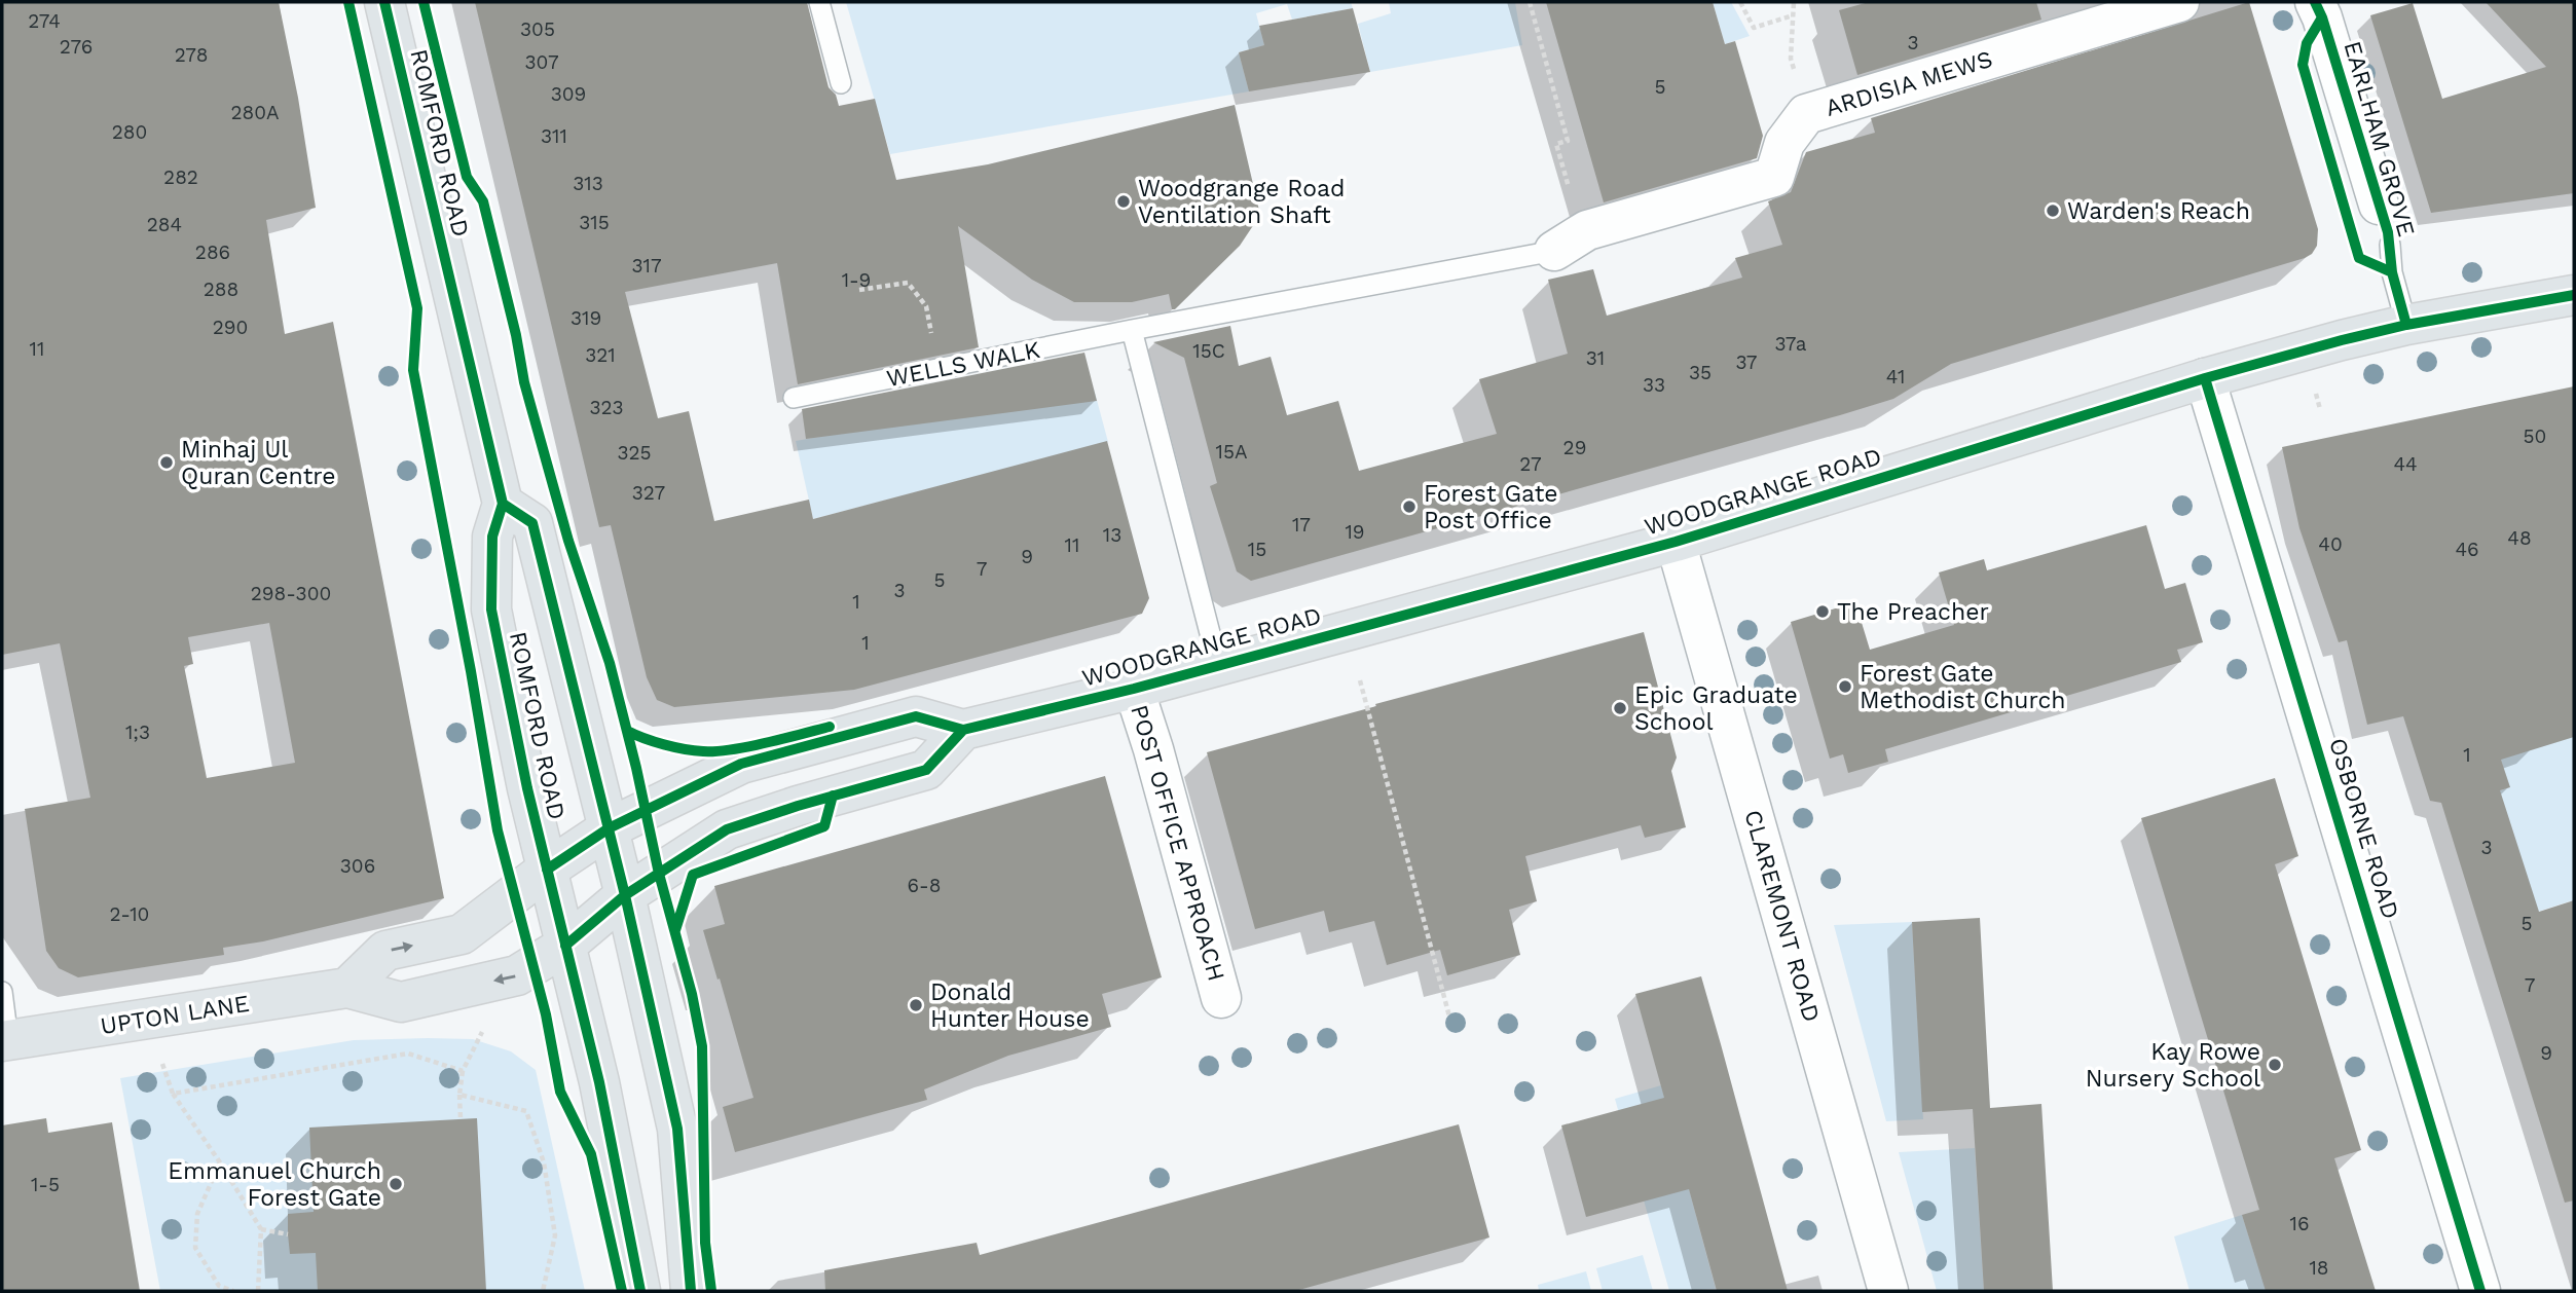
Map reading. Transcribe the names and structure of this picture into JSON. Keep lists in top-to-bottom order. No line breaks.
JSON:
{"streets":{"main road":["ROMFORD ROAD","WOODGRANGE ROAD","UPTON LANE"],"street":["ARDISIA MEWS","EARLHAM GROVE","OSBORNE ROAD","POST OFFICE APPROACH","CLAREMONT ROAD"],"lane":["WELLS WALK"]},"crossings":[["ARDISIA MEWS","WELLS WALK"],["EARLHAM GROVE","WOODGRANGE ROAD"],["ROMFORD ROAD","WOODGRANGE ROAD"],["ROMFORD ROAD","UPTON LANE"],["WOODGRANGE ROAD","OSBORNE ROAD"],["WOODGRANGE ROAD","POST OFFICE APPROACH"],["WOODGRANGE ROAD","CLAREMONT ROAD"]],"places":["Woodgrange Road Ventilation Shaft","Warden's Reach","Minhaj Ul Quran Centre","Forest Gate Post Office","The Preacher","Forest Gate Methodist Church","Epic Graduate School","Donald Hunter House","Kay Rowe Nursery School","Emmanuel Church Forest Gate"],"house_numbers":["274","305","3","276","278","307","5","309","280A","280","311","282","313","315","284","286","317","1-9","288","319","290","37a","11","15C","321","31","37","35","41","33","323","50","29","15A","325","27","44","327","17","19","13","48","40","11","15","46","9","7","5","3","298-300","1","1","1;3","1","3","306","6-8","2-10","5","7","9","1-5","16","18"]}
